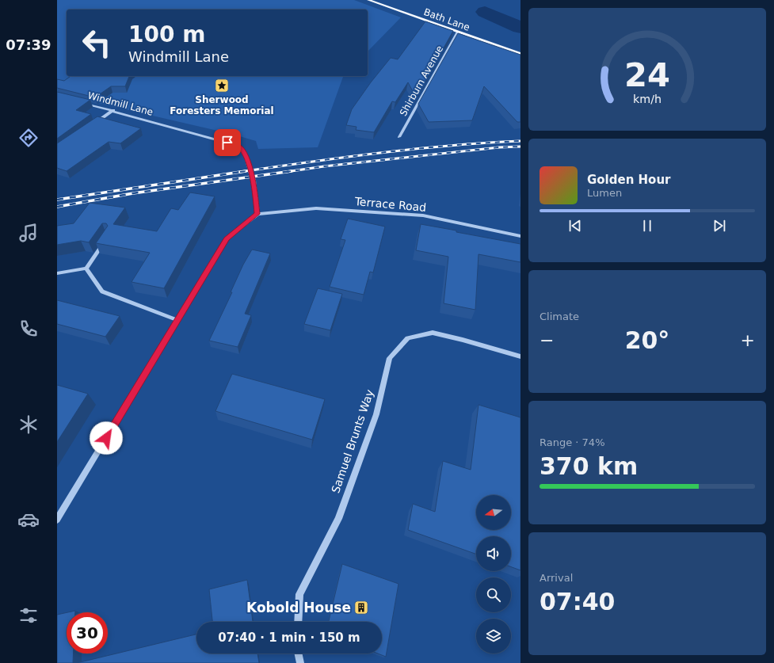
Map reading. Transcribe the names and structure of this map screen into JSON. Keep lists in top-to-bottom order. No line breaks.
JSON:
{"streets":{"main road":["Bath Lane"],"street":["Shirburn Avenue","Windmill Lane","Terrace Road","Samuel Brunts Way"]},"crossings":[["Bath Lane","Shirburn Avenue"],["Windmill Lane","Terrace Road"]],"places":{"place":["Sherwood Foresters Memorial"],"building":["Kobold House"]},"north":"left","page":{"tabs":"07:39","turn":["100 m","Windmill Lane"],"song":["Golden Hour","Lumen"],"tile":["Climate",["Range · 74%","370 km"],["Arrival","07:40"]],"heat":["−","20°","+"],"limit":"30","trip":"07:40 · 1 min · 150 m","gauge":["24","km/h"]}}
